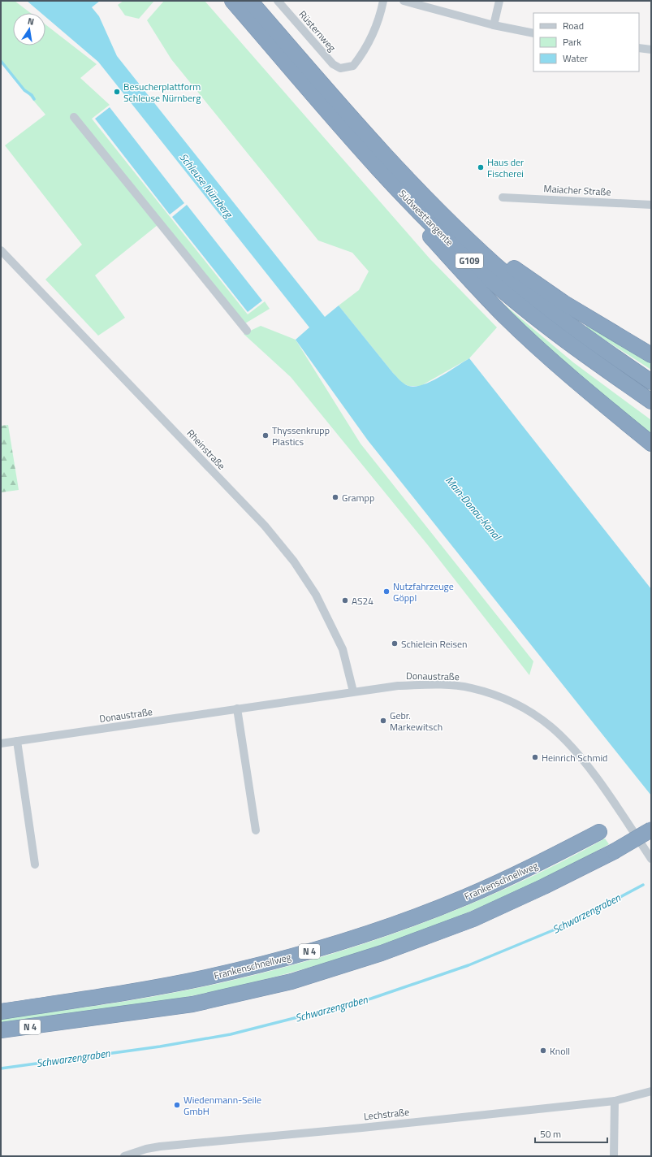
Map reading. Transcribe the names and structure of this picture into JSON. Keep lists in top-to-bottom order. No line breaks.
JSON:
{"streets":{"highway":["Südwesttangente","G109","Frankenschnellweg","N 4"],"street":["Rüsternweg","Maiacher Straße","Rheinstraße","Donaustraße","Lechstraße"]},"crossings":[["Rheinstraße","Donaustraße"]],"water":["Schleuse Nürnberg","Main-Donau-Kanal","Schwarzengraben"],"places":["Besucherplattform Schleuse Nürnberg","Haus der Fischerei","Thyssenkrupp Plastics","Grampp","Nutzfahrzeuge Göppl","AS24","Schielein Reisen","Gebr. Markewitsch","Heinrich Schmid","Knoll","Wiedenmann-Seile GmbH"],"legend":["Road","Park","Water"],"scale_bar":"50 m","north":"top"}
